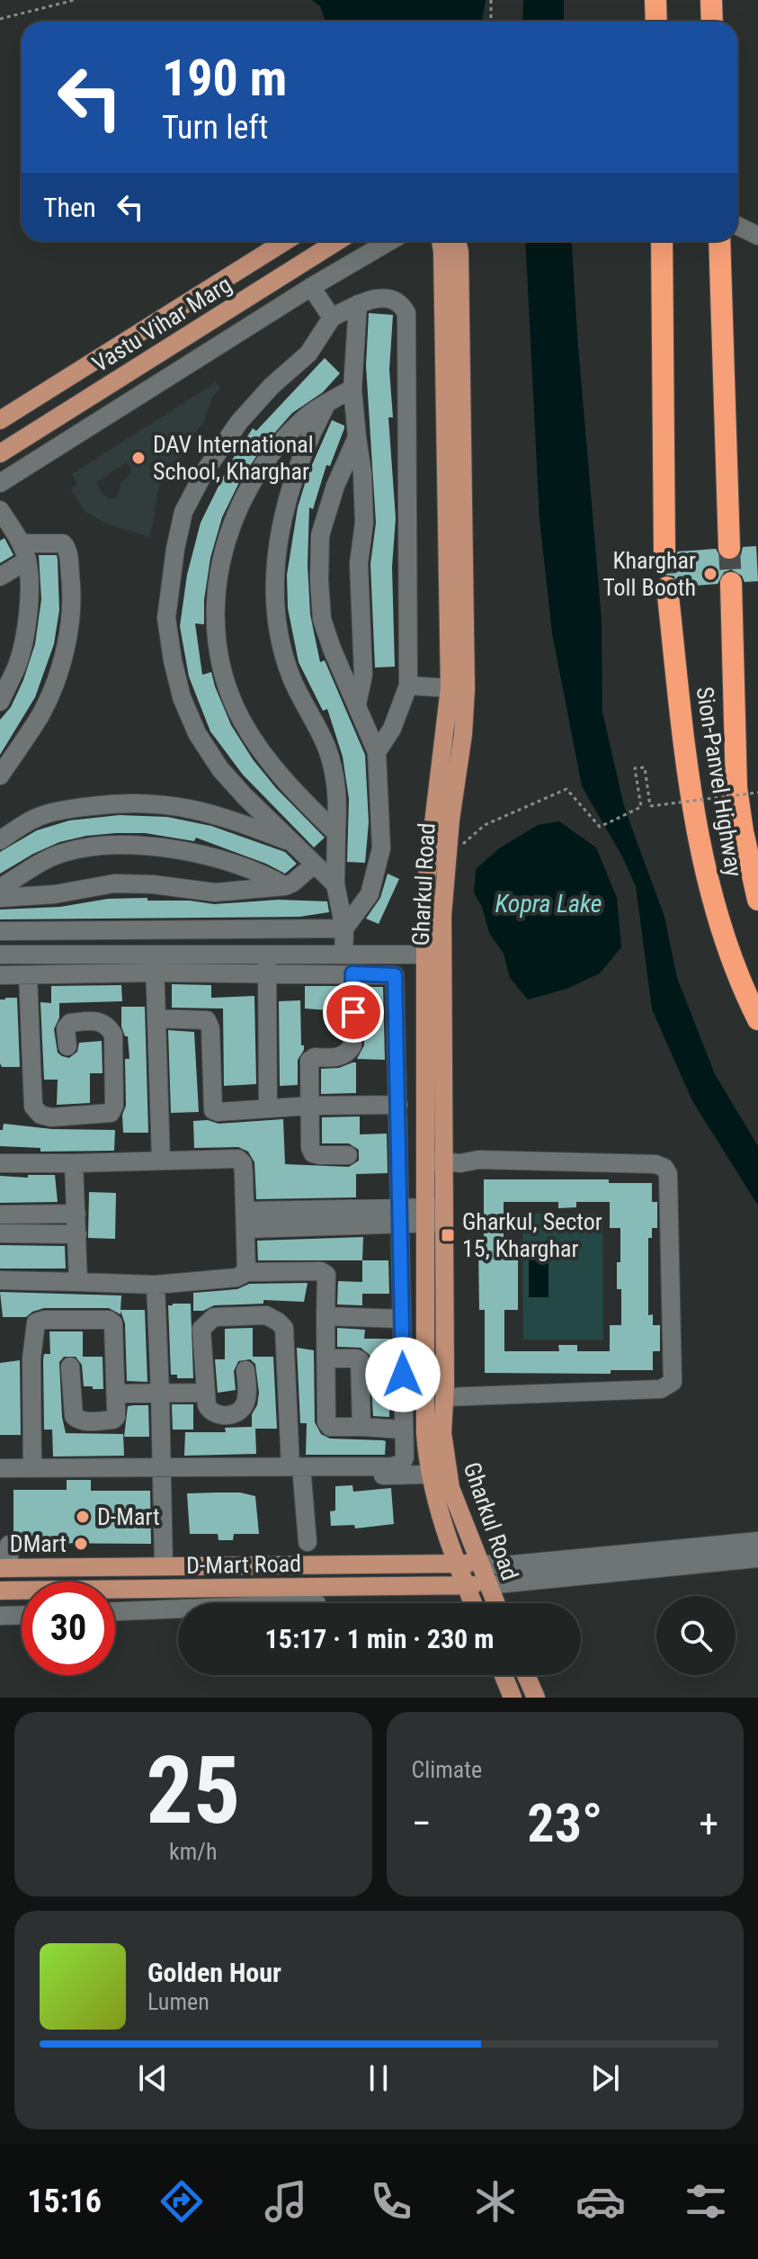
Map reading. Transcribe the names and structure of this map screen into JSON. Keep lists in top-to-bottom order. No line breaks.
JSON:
{"streets":{"highway":["Sion-Panvel Highway"],"main road":["Vastu Vihar Marg","Gharkul Road","D-Mart Road"]},"crossings":[["Gharkul Road","D-Mart Road"]],"water":["Kopra Lake"],"places":{"other":["DAV International School, Kharghar","Kharghar Toll Booth","D-Mart","DMart"],"transit":["Gharkul, Sector 15, Kharghar"]},"page":{"turn":["190 m","Turn left"],"then":"Then","limit":"30","trip":"15:17 · 1 min · 230 m","tile":[["25","km/h"],"Climate"],"heat":["−","23°","+"],"song":["Golden Hour","Lumen"],"tabs":"15:16"}}
